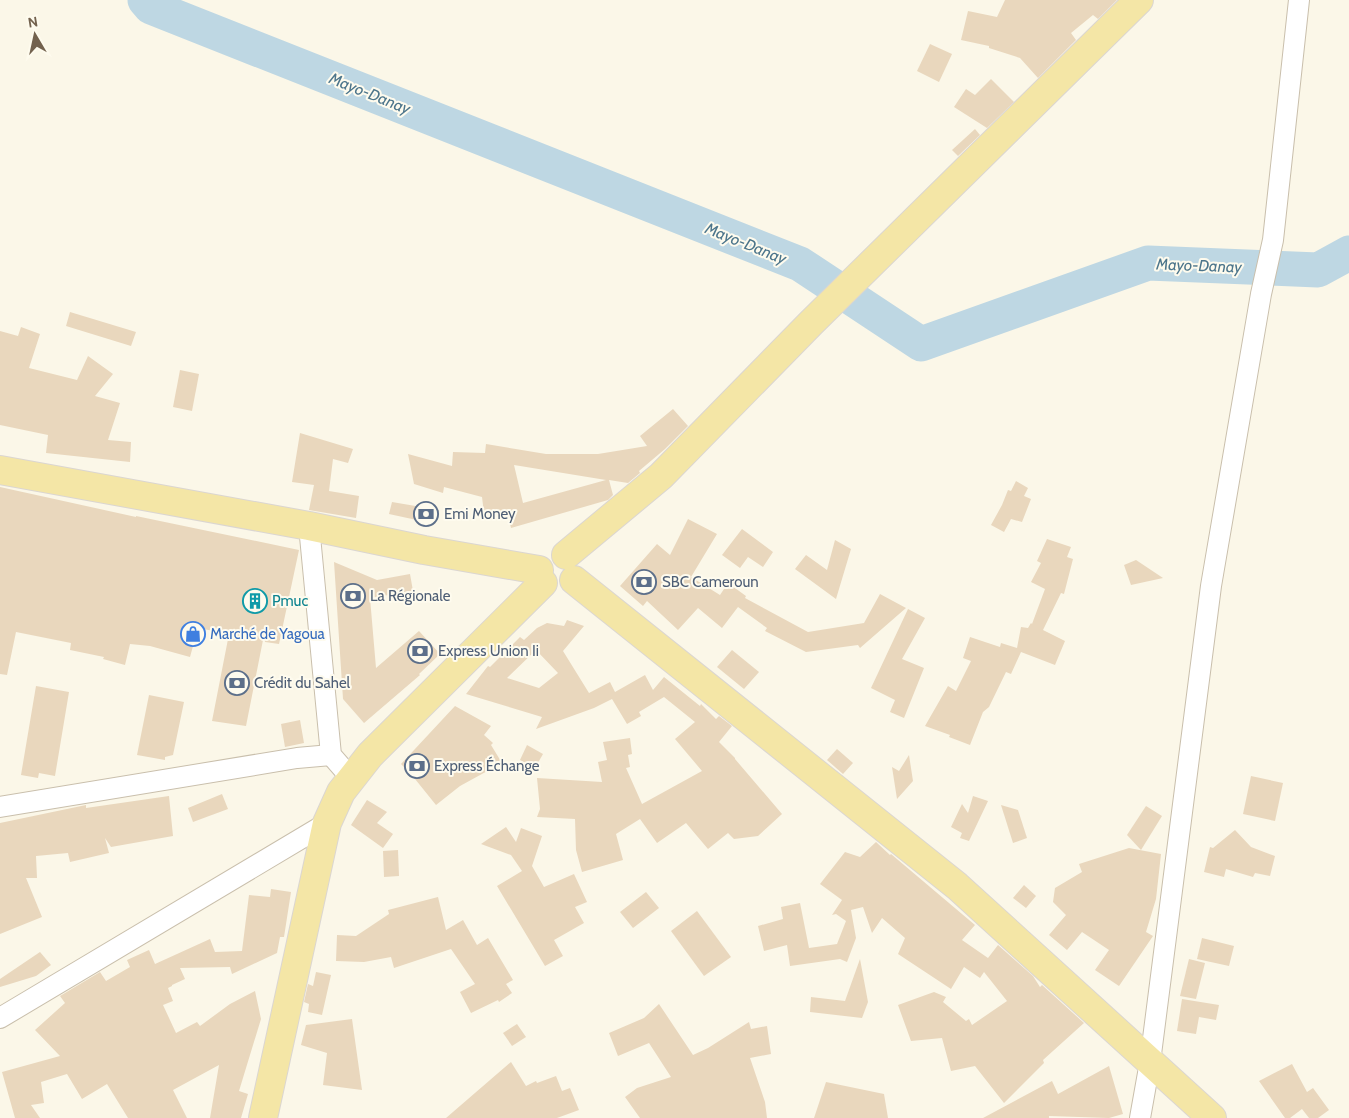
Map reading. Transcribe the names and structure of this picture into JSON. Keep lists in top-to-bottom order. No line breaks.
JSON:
{"water":["Mayo-Danay"],"places":{"bank":["Emi Money","SBC Cameroun","La Régionale","Express Union Ii","Crédit du Sahel","Express Échange"],"building":["Pmuc"],"shop":["Marché de Yagoua"]},"north":"top"}
